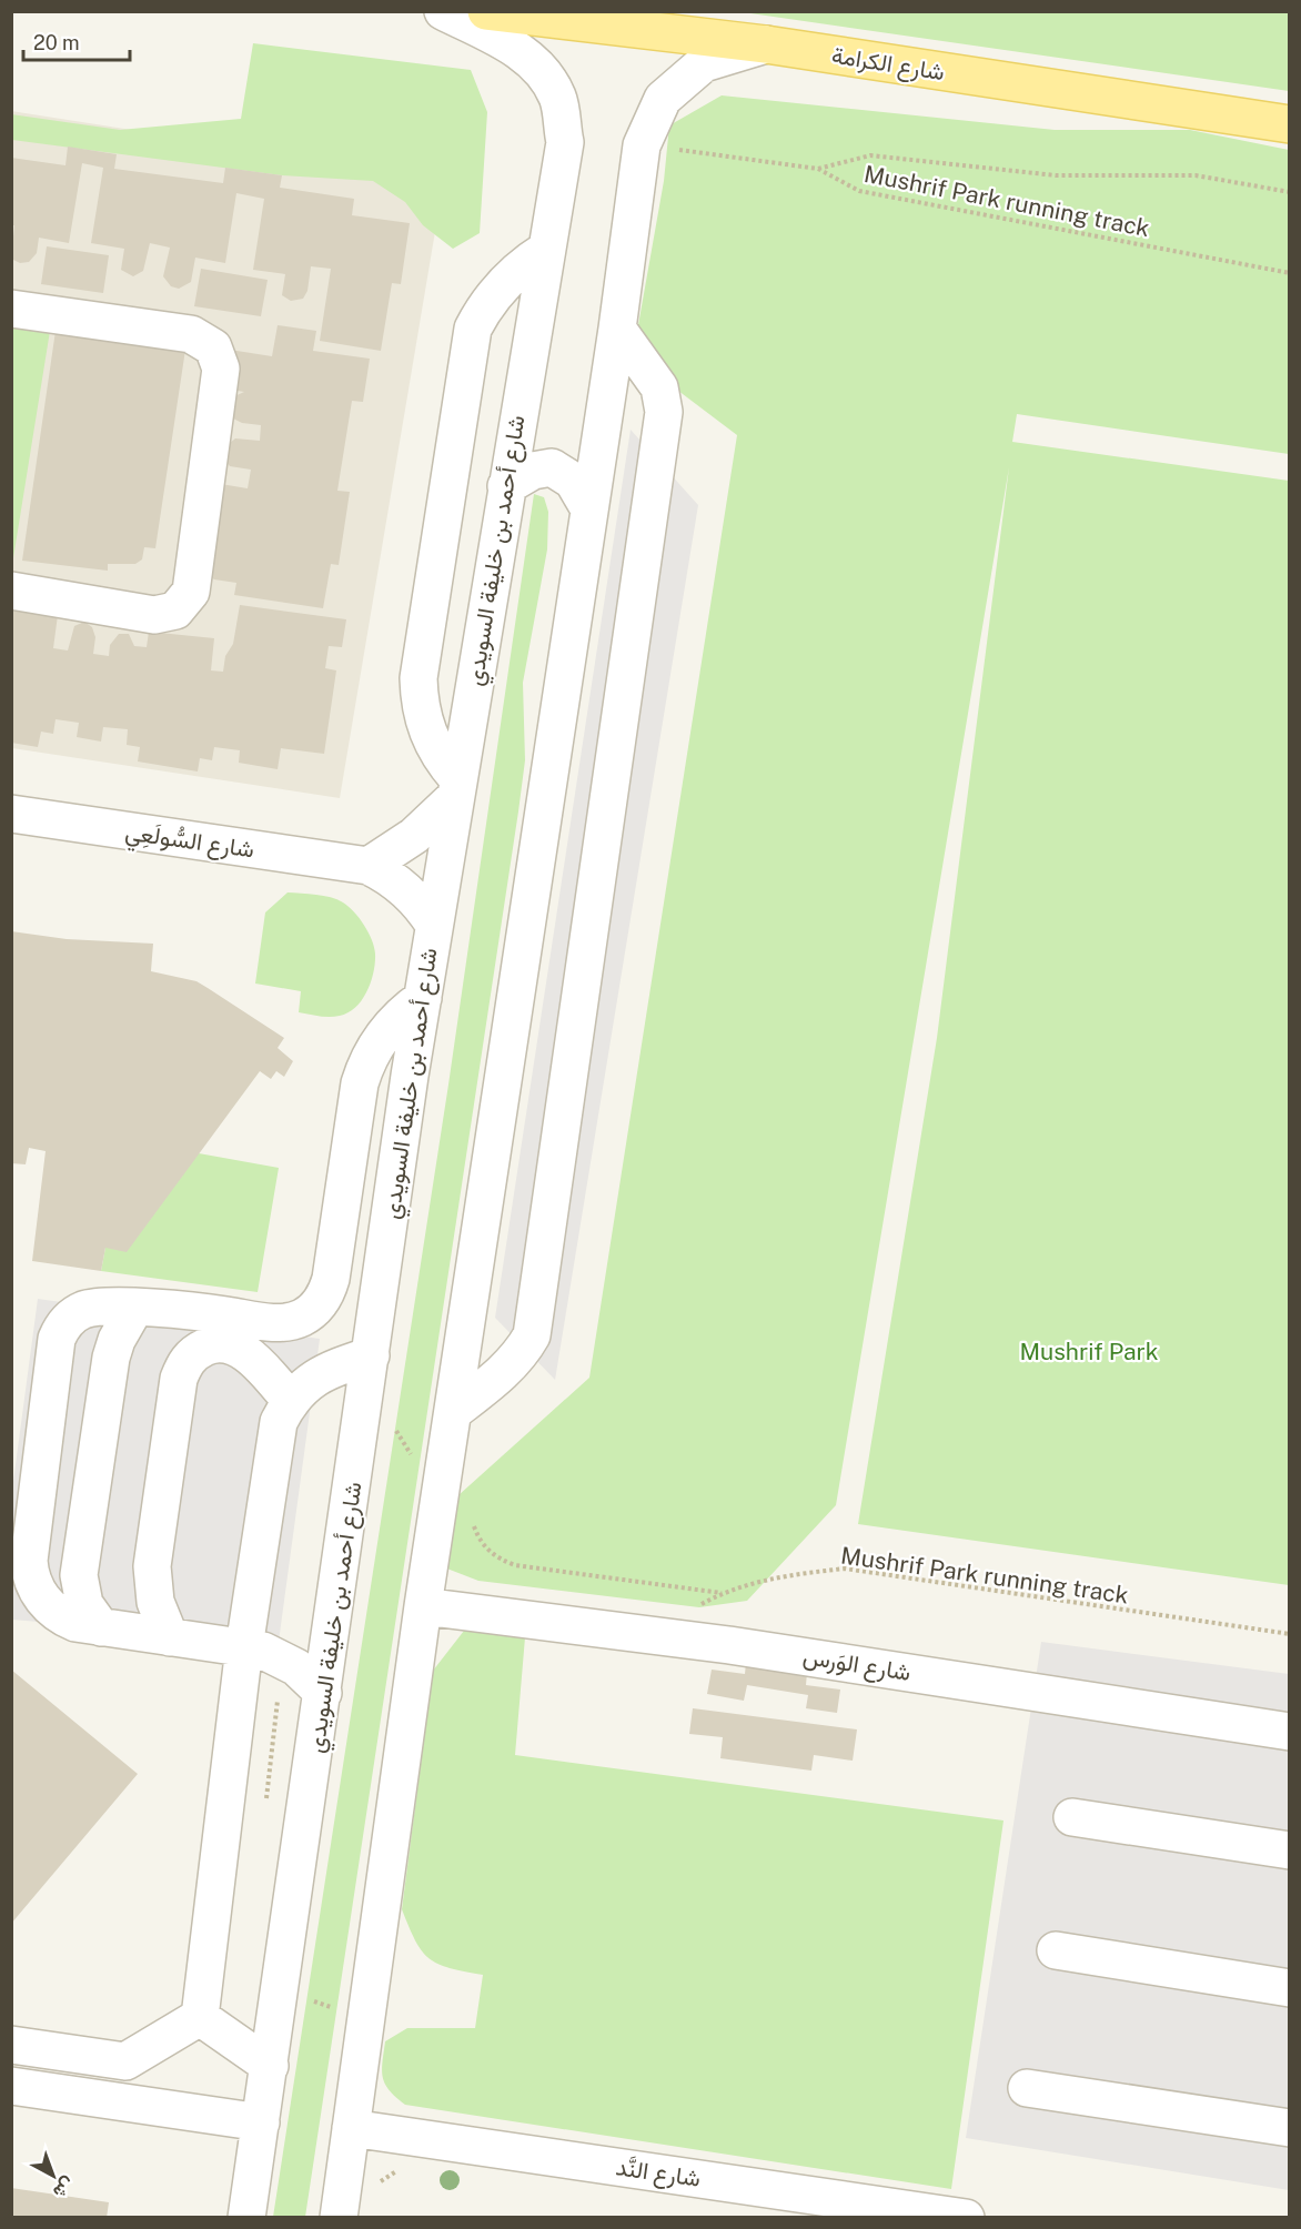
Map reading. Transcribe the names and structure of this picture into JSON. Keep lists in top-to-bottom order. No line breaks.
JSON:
{"streets":{"main road":["شارع الكرامة"],"street":["شارع أحمد بن خليفة السويدي","شارع السُّولَعِي","شارع الوَرس","شارع النَّد"],"path":["Mushrif Park running track"]},"crossings":[["Mushrif Park running track","شارع الوَرس"],["شارع أحمد بن خليفة السويدي","شارع السُّولَعِي"]],"parks":["Mushrif Park"],"scale_bar":"20 m","north":"bottom right"}
